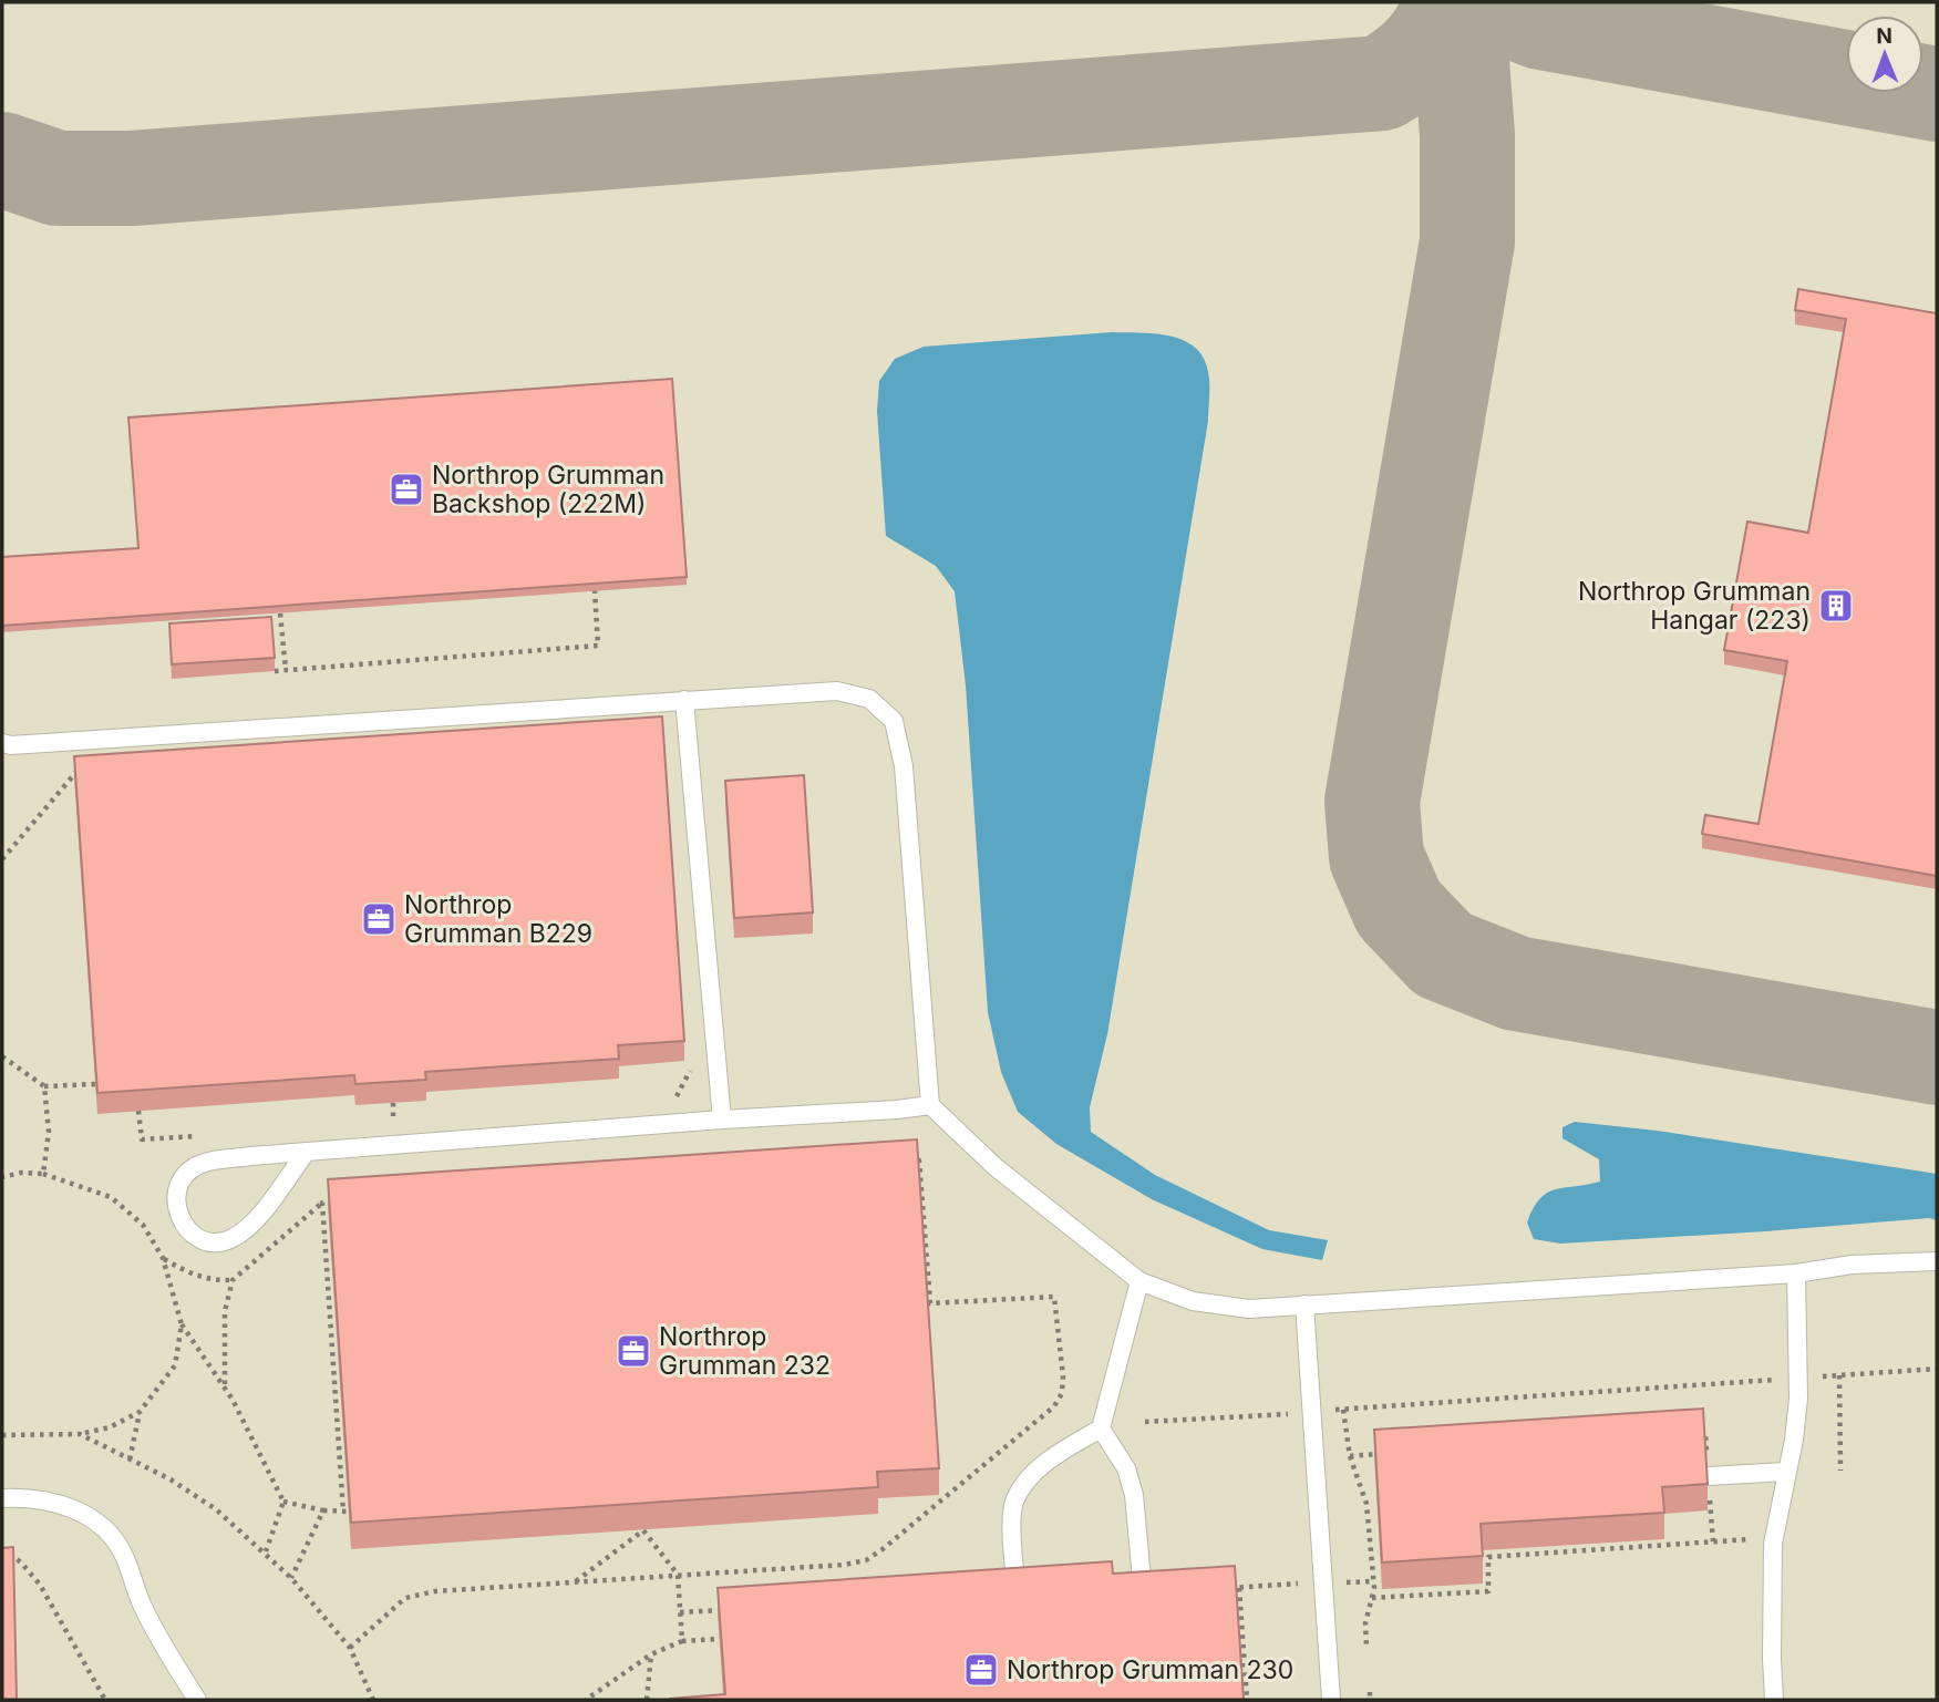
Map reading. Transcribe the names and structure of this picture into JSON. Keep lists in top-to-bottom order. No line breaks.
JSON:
{"places":{"office":["Northrop Grumman Backshop (222M)","Northrop Grumman B229","Northrop Grumman 232","Northrop Grumman 230"],"building":["Northrop Grumman Hangar (223)"]},"north":"top"}
